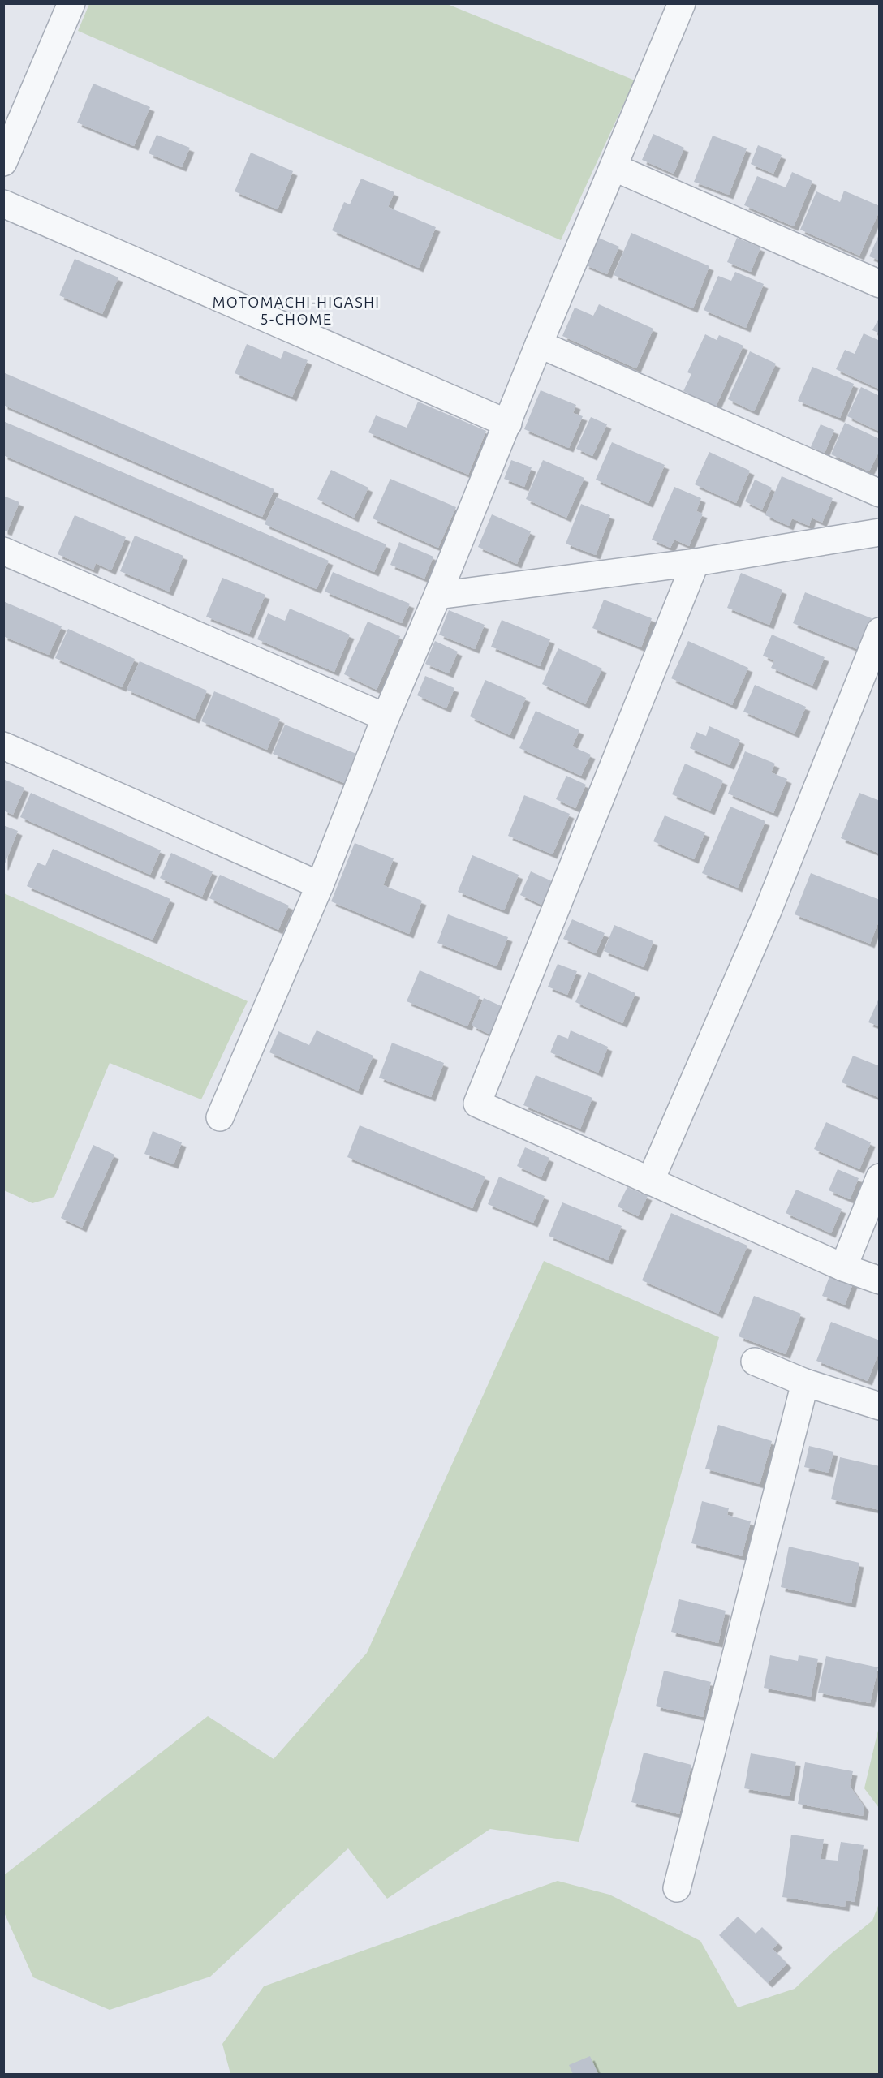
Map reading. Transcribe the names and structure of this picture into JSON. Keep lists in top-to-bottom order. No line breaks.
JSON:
{"districts":["MOTOMACHI-HIGASHI 5-CHOME"]}
